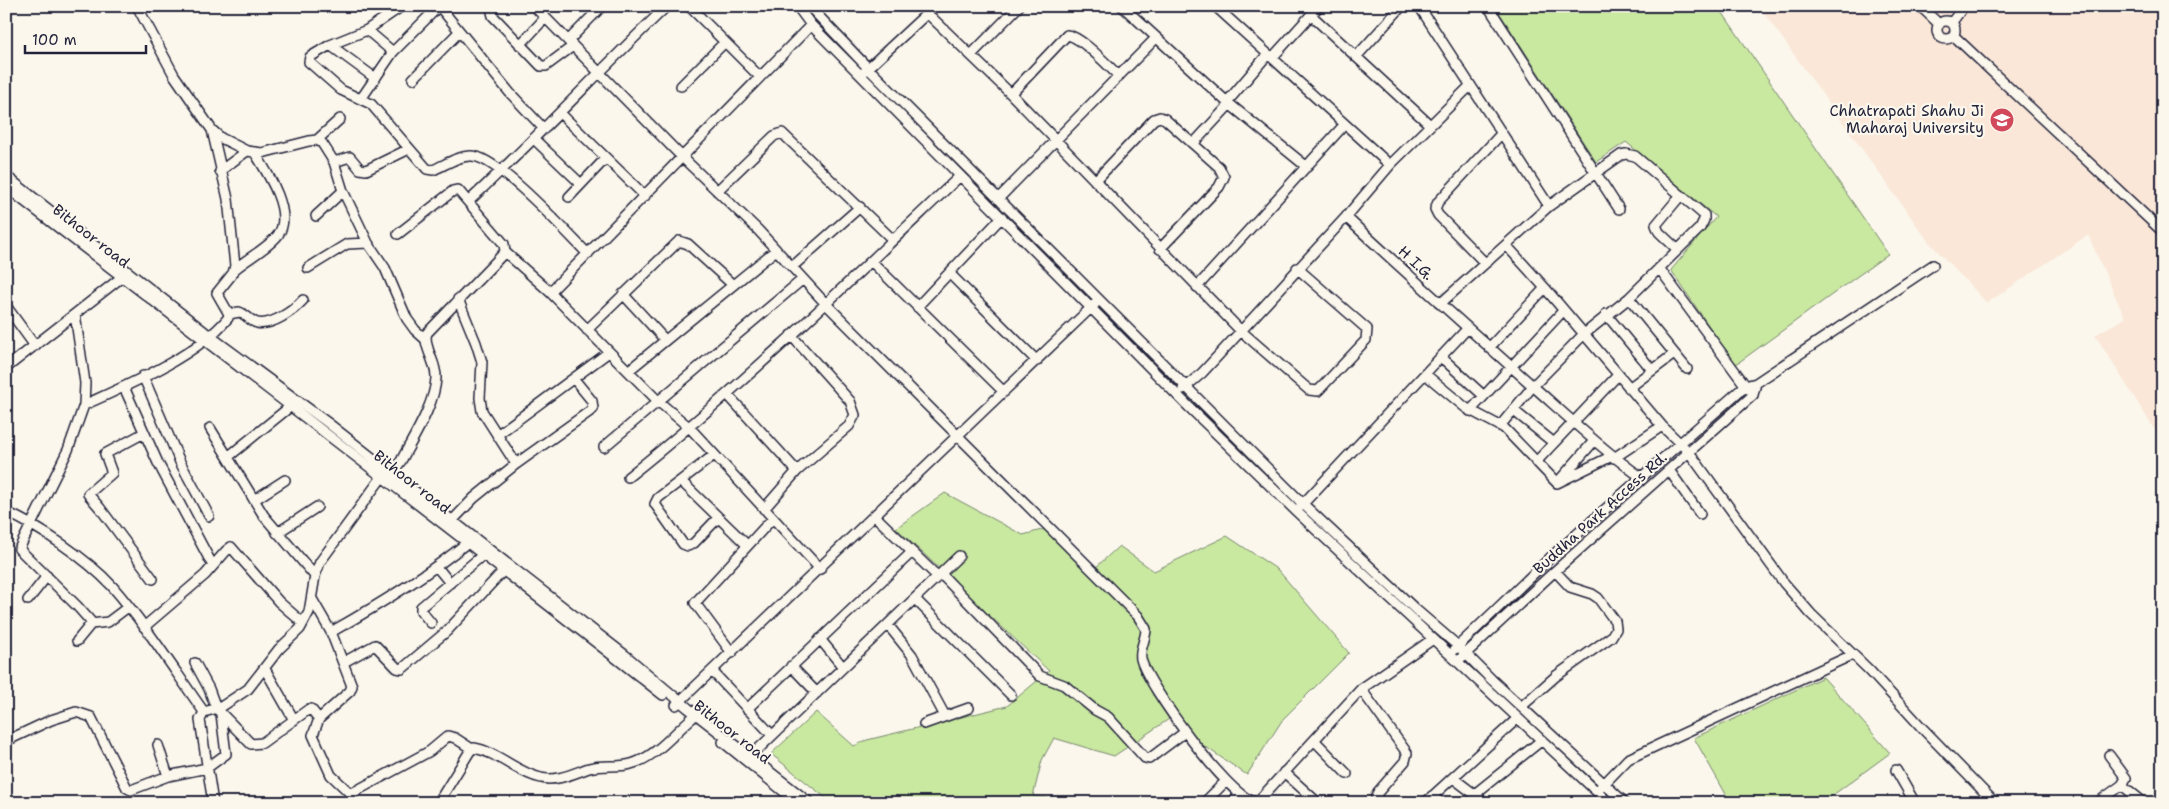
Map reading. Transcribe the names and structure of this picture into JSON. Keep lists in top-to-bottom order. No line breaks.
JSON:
{"streets":{"street":["Bithoor road","H I.G.","Buddha Park Access Rd."]},"crossings":[["H I.G.","Buddha Park Access Rd."]],"places":{"school or university":["Chhatrapati Shahu Ji Maharaj University"]},"scale_bar":"100 m"}
